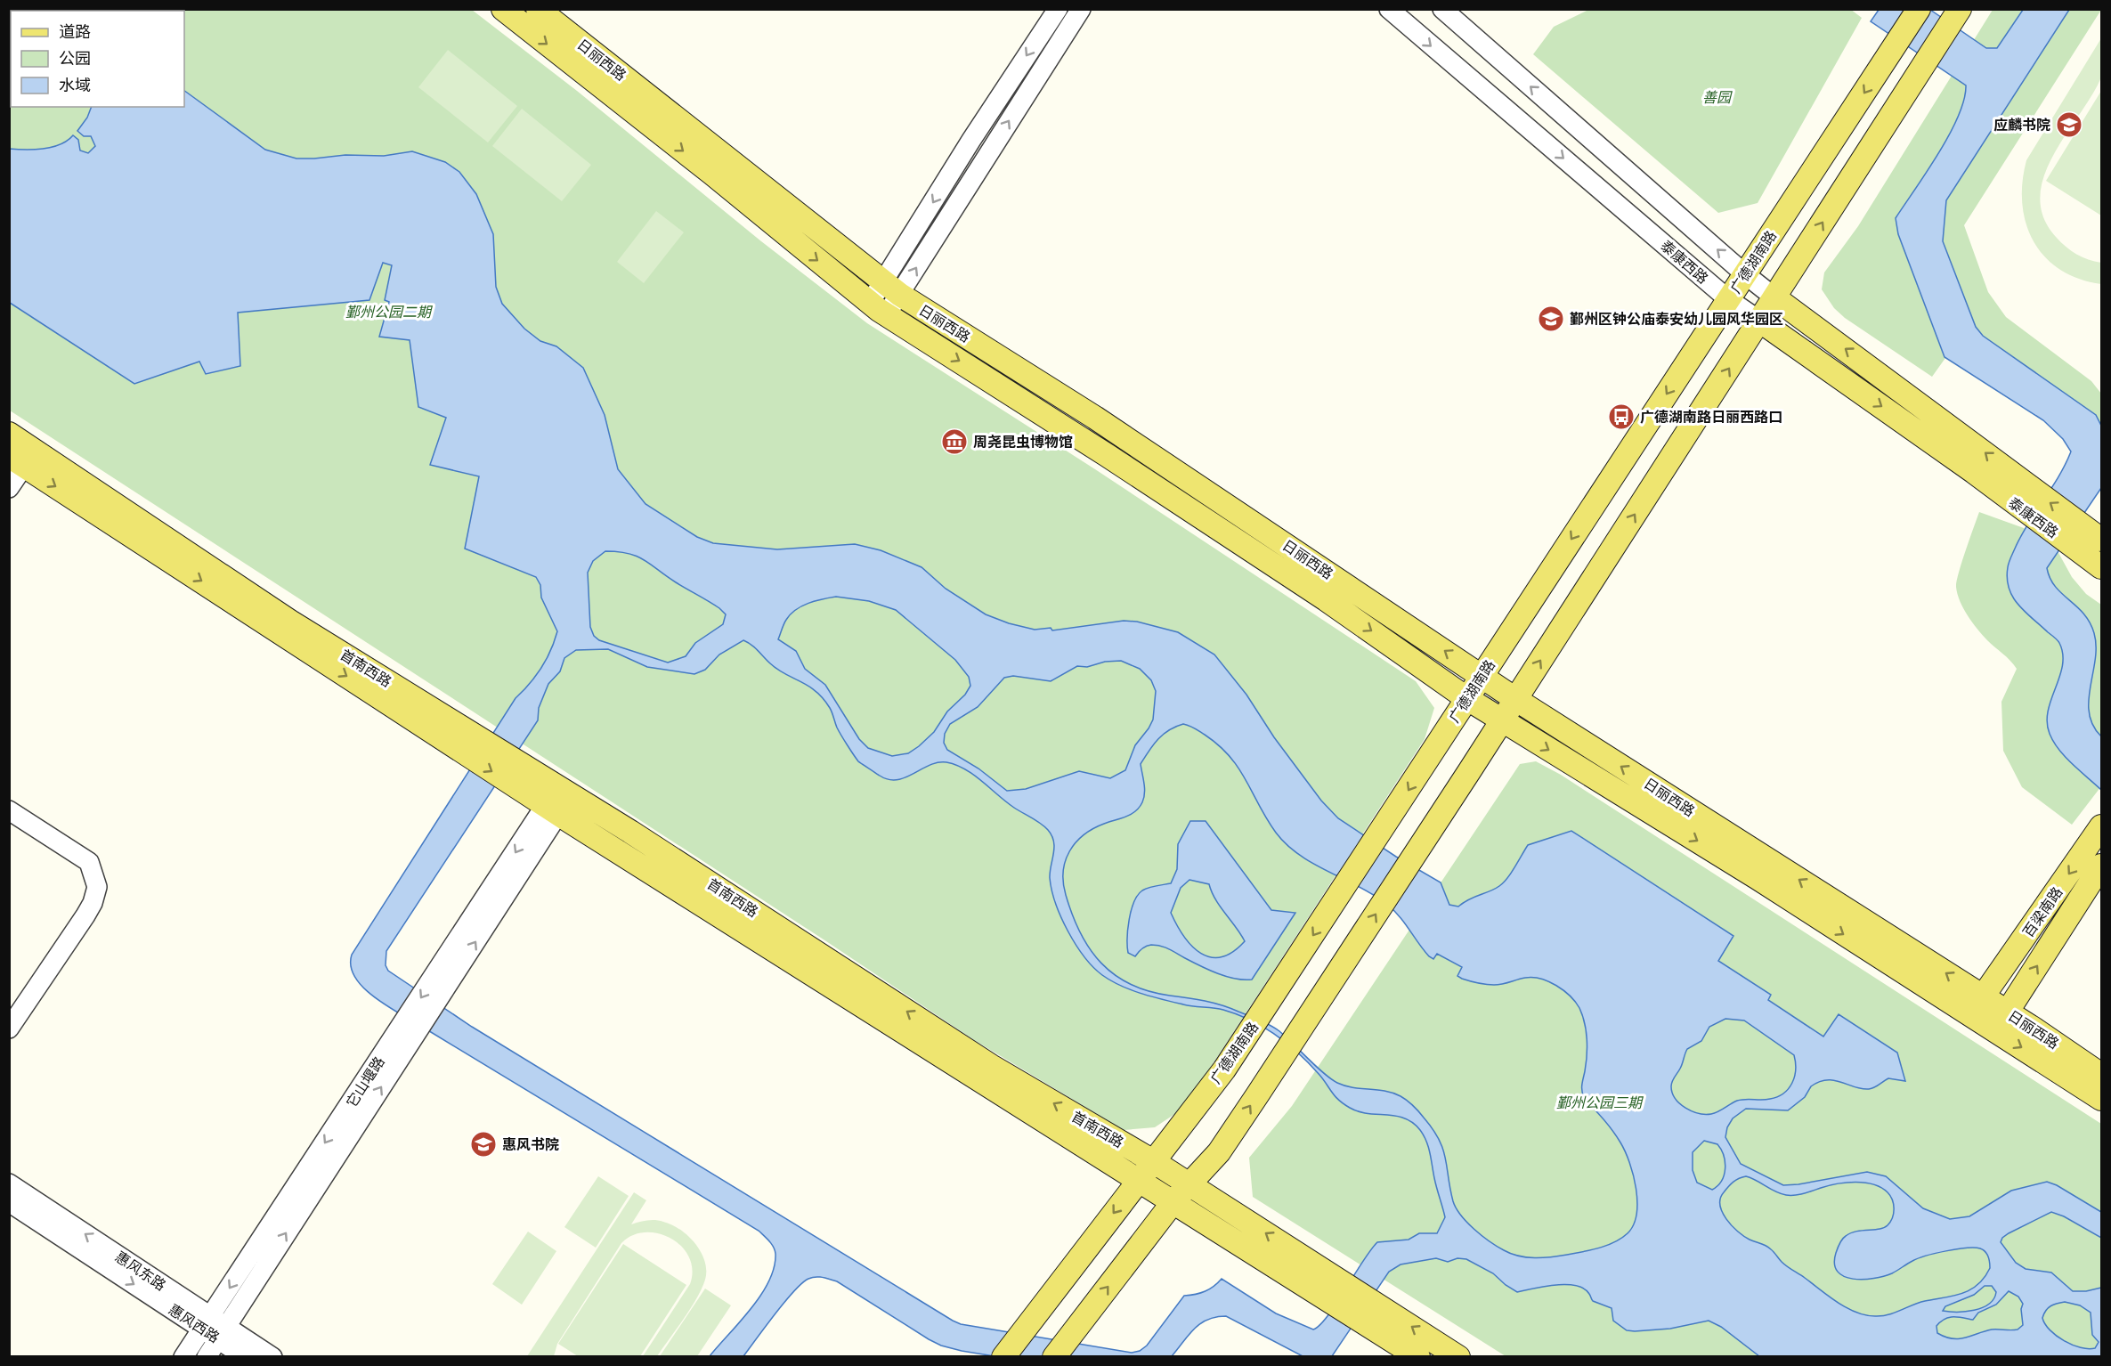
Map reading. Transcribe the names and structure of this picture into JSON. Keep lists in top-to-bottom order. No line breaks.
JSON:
{"streets":{"main road":["日丽西路","泰康西路","广德湖南路","首南西路","百梁南路"],"street":["它山堰路","惠风东路","惠风西路"]},"crossings":[["日丽西路","广德湖南路"],["日丽西路","百梁南路"],["泰康西路","广德湖南路"],["广德湖南路","首南西路"],["首南西路","它山堰路"],["它山堰路","惠风东路"],["它山堰路","惠风西路"],["惠风东路","惠风西路"]],"one_way":["惠风东路","惠风西路"],"parks":["善园","鄞州公园二期","鄞州公园三期"],"places":{"school or university":["应麟书院","鄞州区钟公庙泰安幼儿园风华园区","惠风书院"],"bus stop":["广德湖南路日丽西路口"],"museum":["周尧昆虫博物馆"]},"legend":["道路","公园","水域"]}
